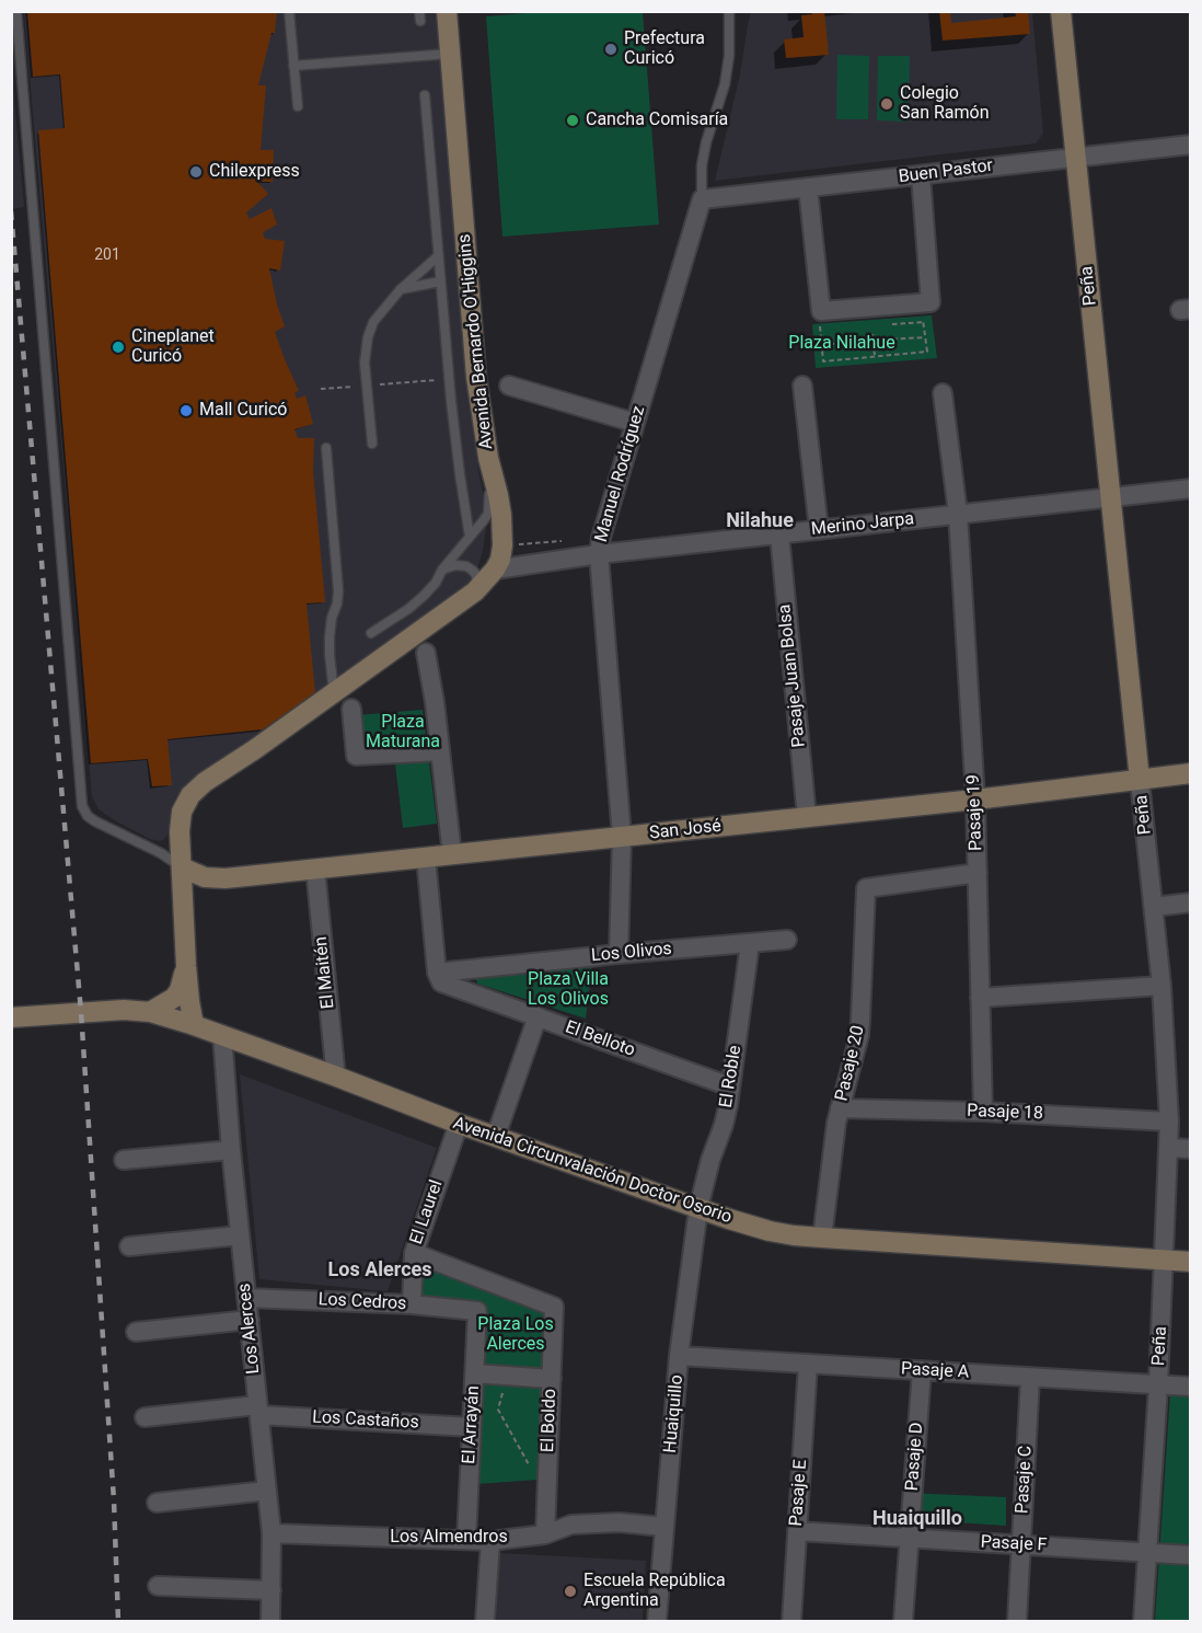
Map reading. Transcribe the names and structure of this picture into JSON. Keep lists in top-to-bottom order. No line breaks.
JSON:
{"streets":{"main road":["Peña","Avenida Bernardo O'Higgins","San José","Avenida Circunvalación Doctor Osorio"],"street":["Buen Pastor","Manuel Rodríguez","Merino Jarpa","Pasaje Juan Bolsa","Pasaje 19","Los Olivos","El Maitén","El Belloto","Pasaje 20","El Roble","Pasaje 18","El Laurel","Los Cedros","Los Alerces","Pasaje A","Huaiquillo","Los Castaños","El Boldo","El Arrayán","Pasaje D","Pasaje C","Pasaje E","Los Almendros","Pasaje F"]},"crossings":[["Buen Pastor","Peña"],["Buen Pastor","Manuel Rodríguez"],["Peña","Merino Jarpa"],["Peña","San José"],["Peña","Pasaje 18"],["Peña","Avenida Circunvalación Doctor Osorio"],["Peña","Pasaje A"],["Peña","Pasaje F"],["Avenida Bernardo O'Higgins","Merino Jarpa"],["Avenida Bernardo O'Higgins","San José"],["Manuel Rodríguez","Merino Jarpa"],["Manuel Rodríguez","San José"],["Manuel Rodríguez","Los Olivos"],["Merino Jarpa","Pasaje Juan Bolsa"],["Merino Jarpa","Pasaje 19"],["Pasaje Juan Bolsa","San José"],["Pasaje 19","San José"],["Pasaje 19","Pasaje 20"],["Pasaje 19","Pasaje 18"],["San José","El Maitén"],["Los Olivos","El Belloto"],["Los Olivos","El Roble"],["El Maitén","Avenida Circunvalación Doctor Osorio"],["El Belloto","El Roble"],["Pasaje 20","Pasaje 18"],["Pasaje 20","Avenida Circunvalación Doctor Osorio"],["El Roble","Avenida Circunvalación Doctor Osorio"],["El Roble","Huaiquillo"],["Avenida Circunvalación Doctor Osorio","El Laurel"],["Avenida Circunvalación Doctor Osorio","Los Alerces"],["Avenida Circunvalación Doctor Osorio","Huaiquillo"],["El Laurel","Los Cedros"],["El Laurel","El Boldo"],["Los Cedros","Los Alerces"],["Los Cedros","El Arrayán"],["Los Alerces","Los Castaños"],["Los Alerces","Los Almendros"],["Pasaje A","Huaiquillo"],["Pasaje A","Pasaje D"],["Pasaje A","Pasaje C"],["Pasaje A","Pasaje E"],["Huaiquillo","Los Almendros"],["Los Castaños","El Arrayán"],["El Boldo","Los Almendros"],["El Arrayán","Los Almendros"],["Pasaje D","Pasaje F"],["Pasaje C","Pasaje F"],["Pasaje E","Pasaje F"]],"districts":["Nilahue","Los Alerces","Huaiquillo"],"parks":["Plaza Nilahue","Plaza Maturana","Plaza Villa Los Olivos","Plaza Los Alerces"],"places":["Prefectura Curicó","Colegio San Ramón","Cancha Comisaría","Chilexpress","Cineplanet Curicó","Mall Curicó","Escuela República Argentina"],"house_numbers":["201"]}
